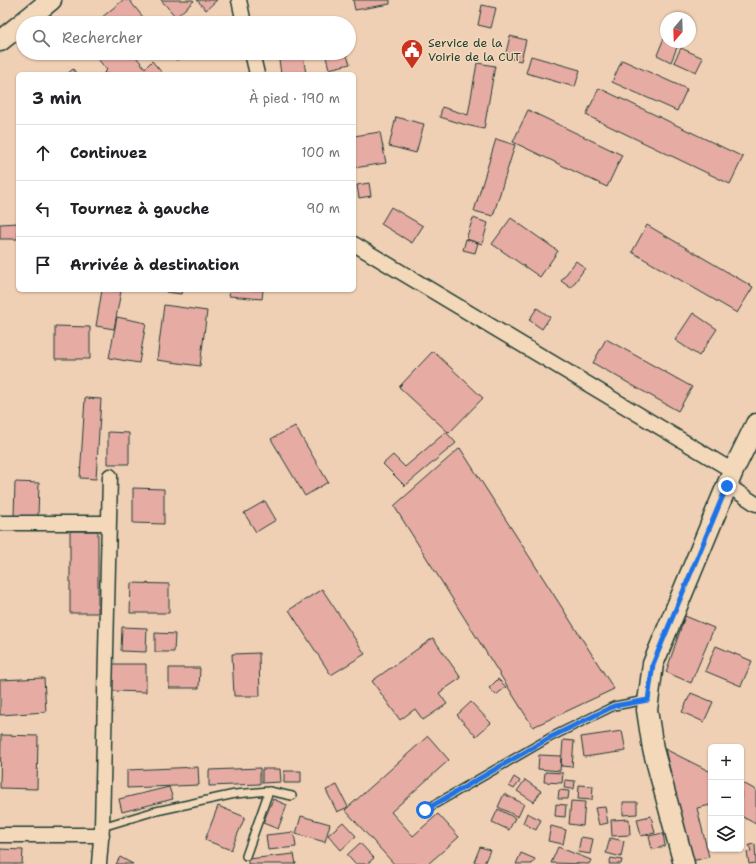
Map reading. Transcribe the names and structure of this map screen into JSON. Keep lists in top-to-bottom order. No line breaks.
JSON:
{"places":{"public building":["Service de la Voirie de la CUT"]},"north":"bottom","page":{"search":"Rechercher","heading":["3 min","À pied · 190 m"],"list":[["Continuez","100 m"],["Tournez à gauche","90 m"],"Arrivée à destination"],"map_buttons":["+","−"]}}
